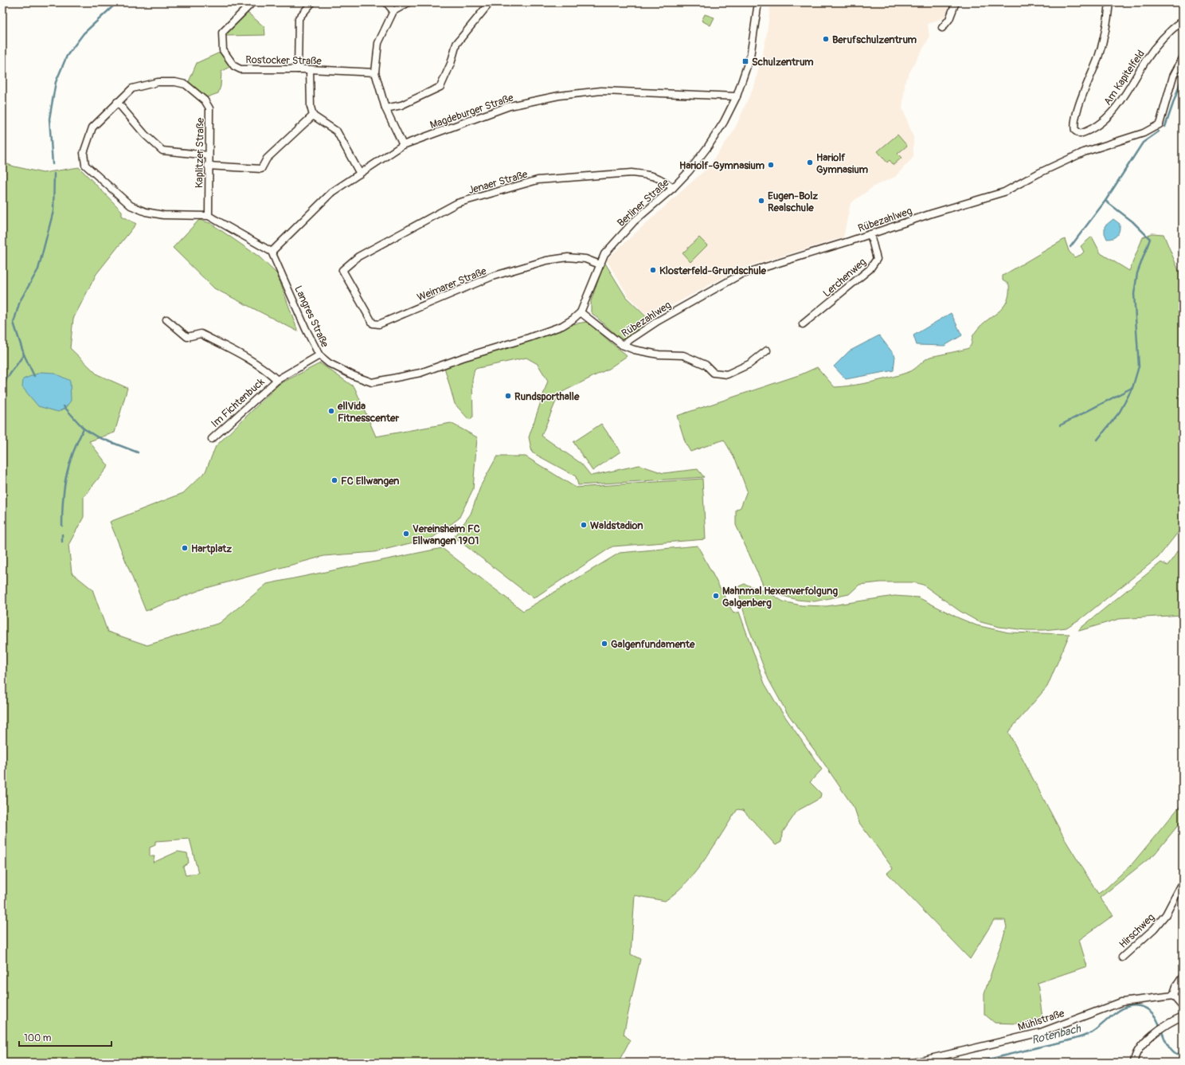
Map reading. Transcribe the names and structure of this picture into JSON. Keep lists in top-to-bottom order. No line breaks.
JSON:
{"streets":{"street":["Rostocker Straße","Am Kapitelfeld","Magdeburger Straße","Kaplitzer Straße","Jenaer Straße","Berliner Straße","Rübezahlweg","Lerchenweg","Weimarer Straße","Langres Straße","Im Fichtenbuck","Hirschweg","Mühlstraße"]},"crossings":[["Magdeburger Straße","Berliner Straße"],["Magdeburger Straße","Langres Straße"],["Jenaer Straße","Berliner Straße"],["Jenaer Straße","Weimarer Straße"],["Berliner Straße","Weimarer Straße"],["Berliner Straße","Langres Straße"],["Rübezahlweg","Lerchenweg"],["Langres Straße","Im Fichtenbuck"]],"water":["Rotenbach"],"places":{"other":["Berufschulzentrum","Hariolf Gymnasium","Hariolf-Gymnasium","Eugen-Bolz Realschule","Klosterfeld-Grundschule","Rundsporthalle","ellVida Fitnesscenter","FC Ellwangen","Waldstadion","Vereinsheim FC Ellwangen 1901","Hartplatz","Mahnmal Hexenverfolgung Galgenberg","Galgenfundamente"],"transit":["Schulzentrum"]},"scale_bar":"100 m"}
